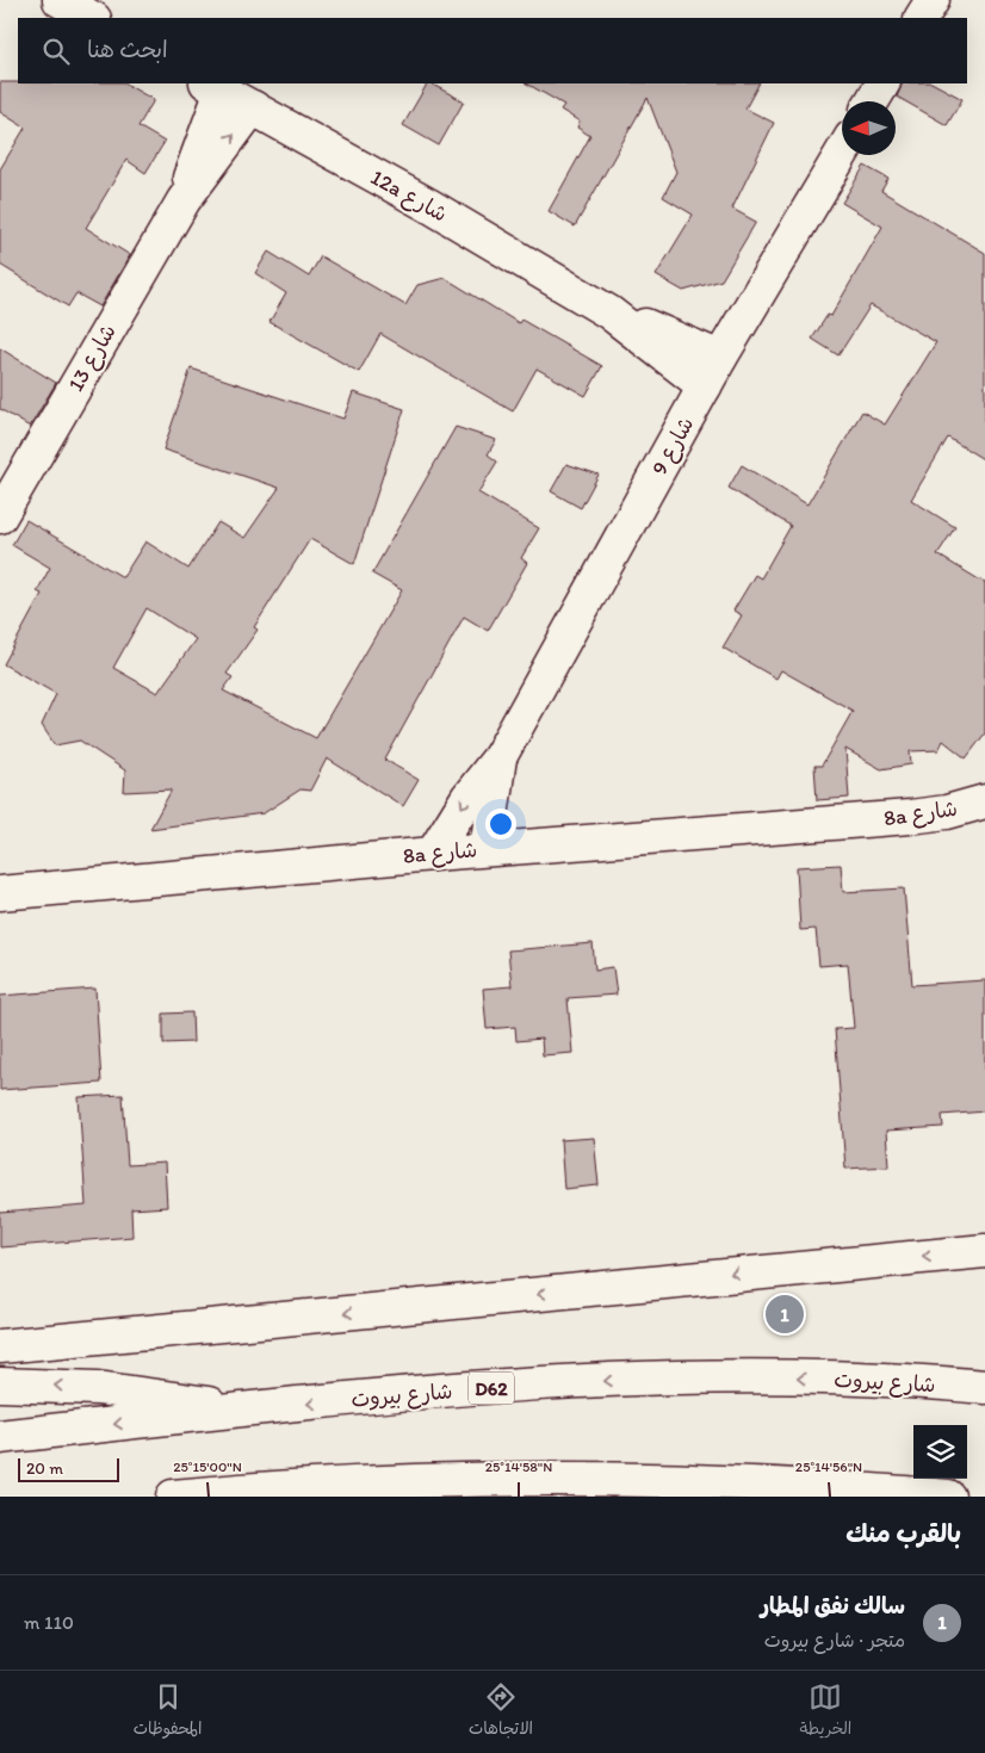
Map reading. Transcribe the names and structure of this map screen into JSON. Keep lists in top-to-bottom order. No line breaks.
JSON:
{"streets":{"street":["12a شارع","شارع 13","شارع 9","8a شارع","شارع بيروت","D62"]},"crossings":[["12a شارع","شارع 13"],["12a شارع","شارع 9"],["شارع 9","8a شارع"]],"scale_bar":"20 m","north":"left","page":{"search":"ابحث هنا","pins":"1","scale":"20 m","heading":"بالقرب منك","list":[{"mark":"1","name":"سالك نفق المطار","note":"متجر · شارع بيروت","value":"110 m"}],"nav":["الخريطة","الاتجاهات","المحفوظات"]},"coordinates":["25°15'00\"N","25°14'58\"N","25°14'56\"N"]}
